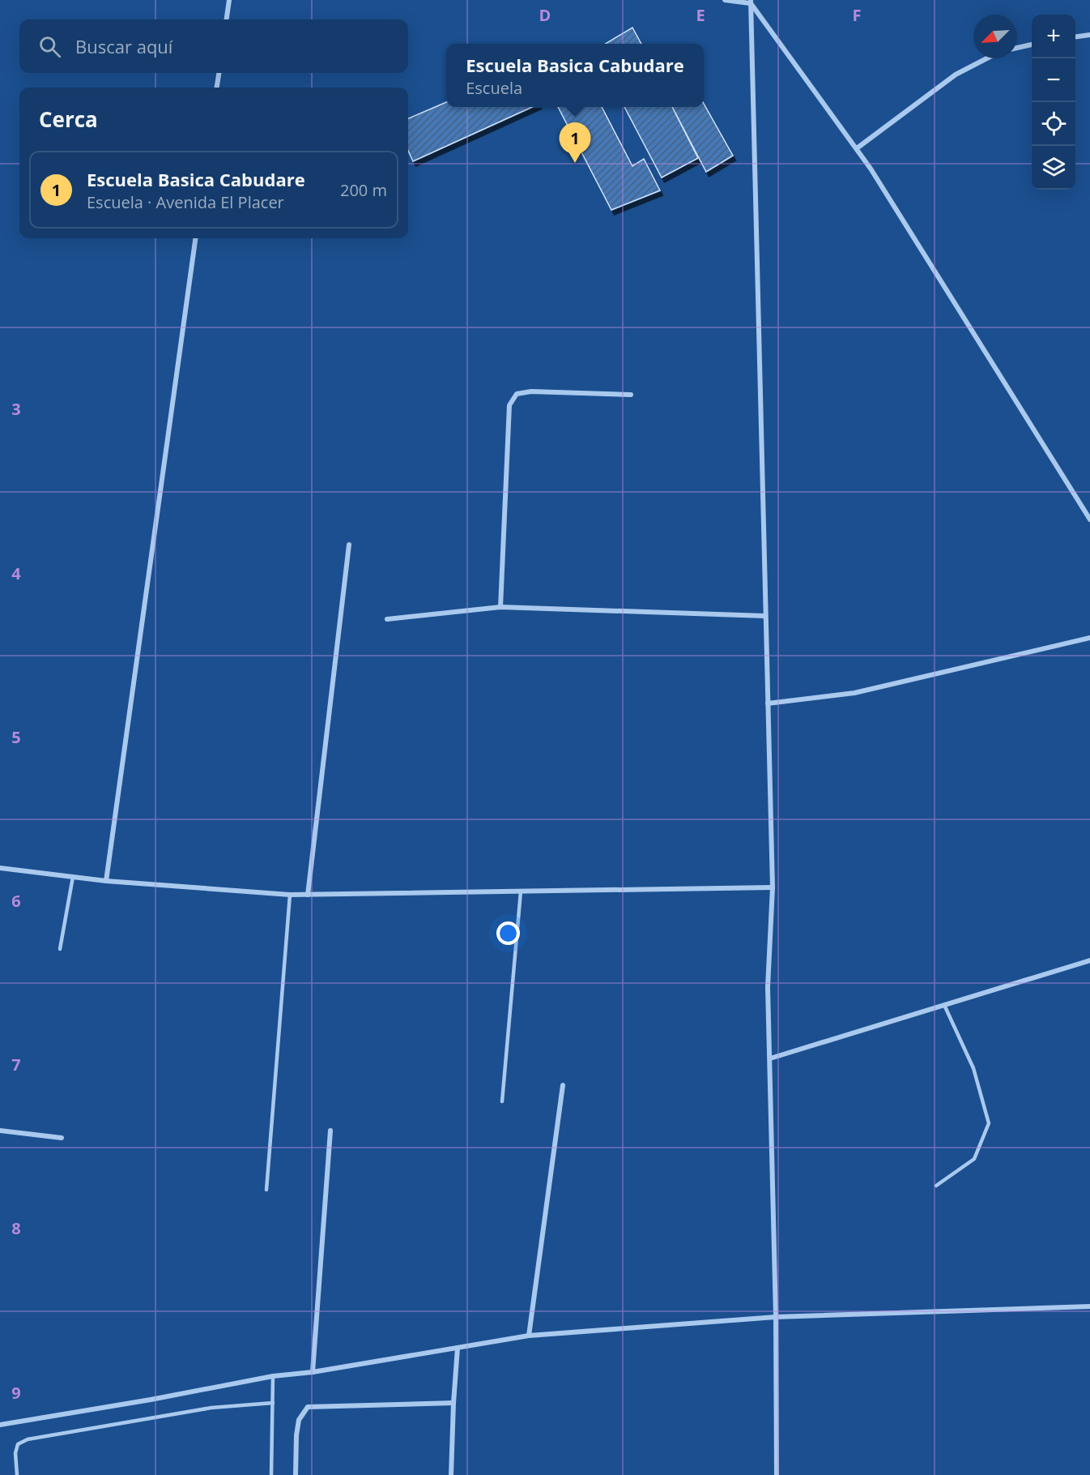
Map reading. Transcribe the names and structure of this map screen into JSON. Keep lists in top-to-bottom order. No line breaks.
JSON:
{"north":"bottom left","page":{"map_buttons":["+","−"],"search":"Buscar aquí","popup":["Escuela Basica Cabudare","Escuela"],"heading":"Cerca","pins":"1","list":[{"mark":"1","name":"Escuela Basica Cabudare","note":"Escuela · Avenida El Placer","value":"200 m"}]},"grid":{"columns":["D","E","F"],"rows":["3","4","5","6","7","8","9"]}}
